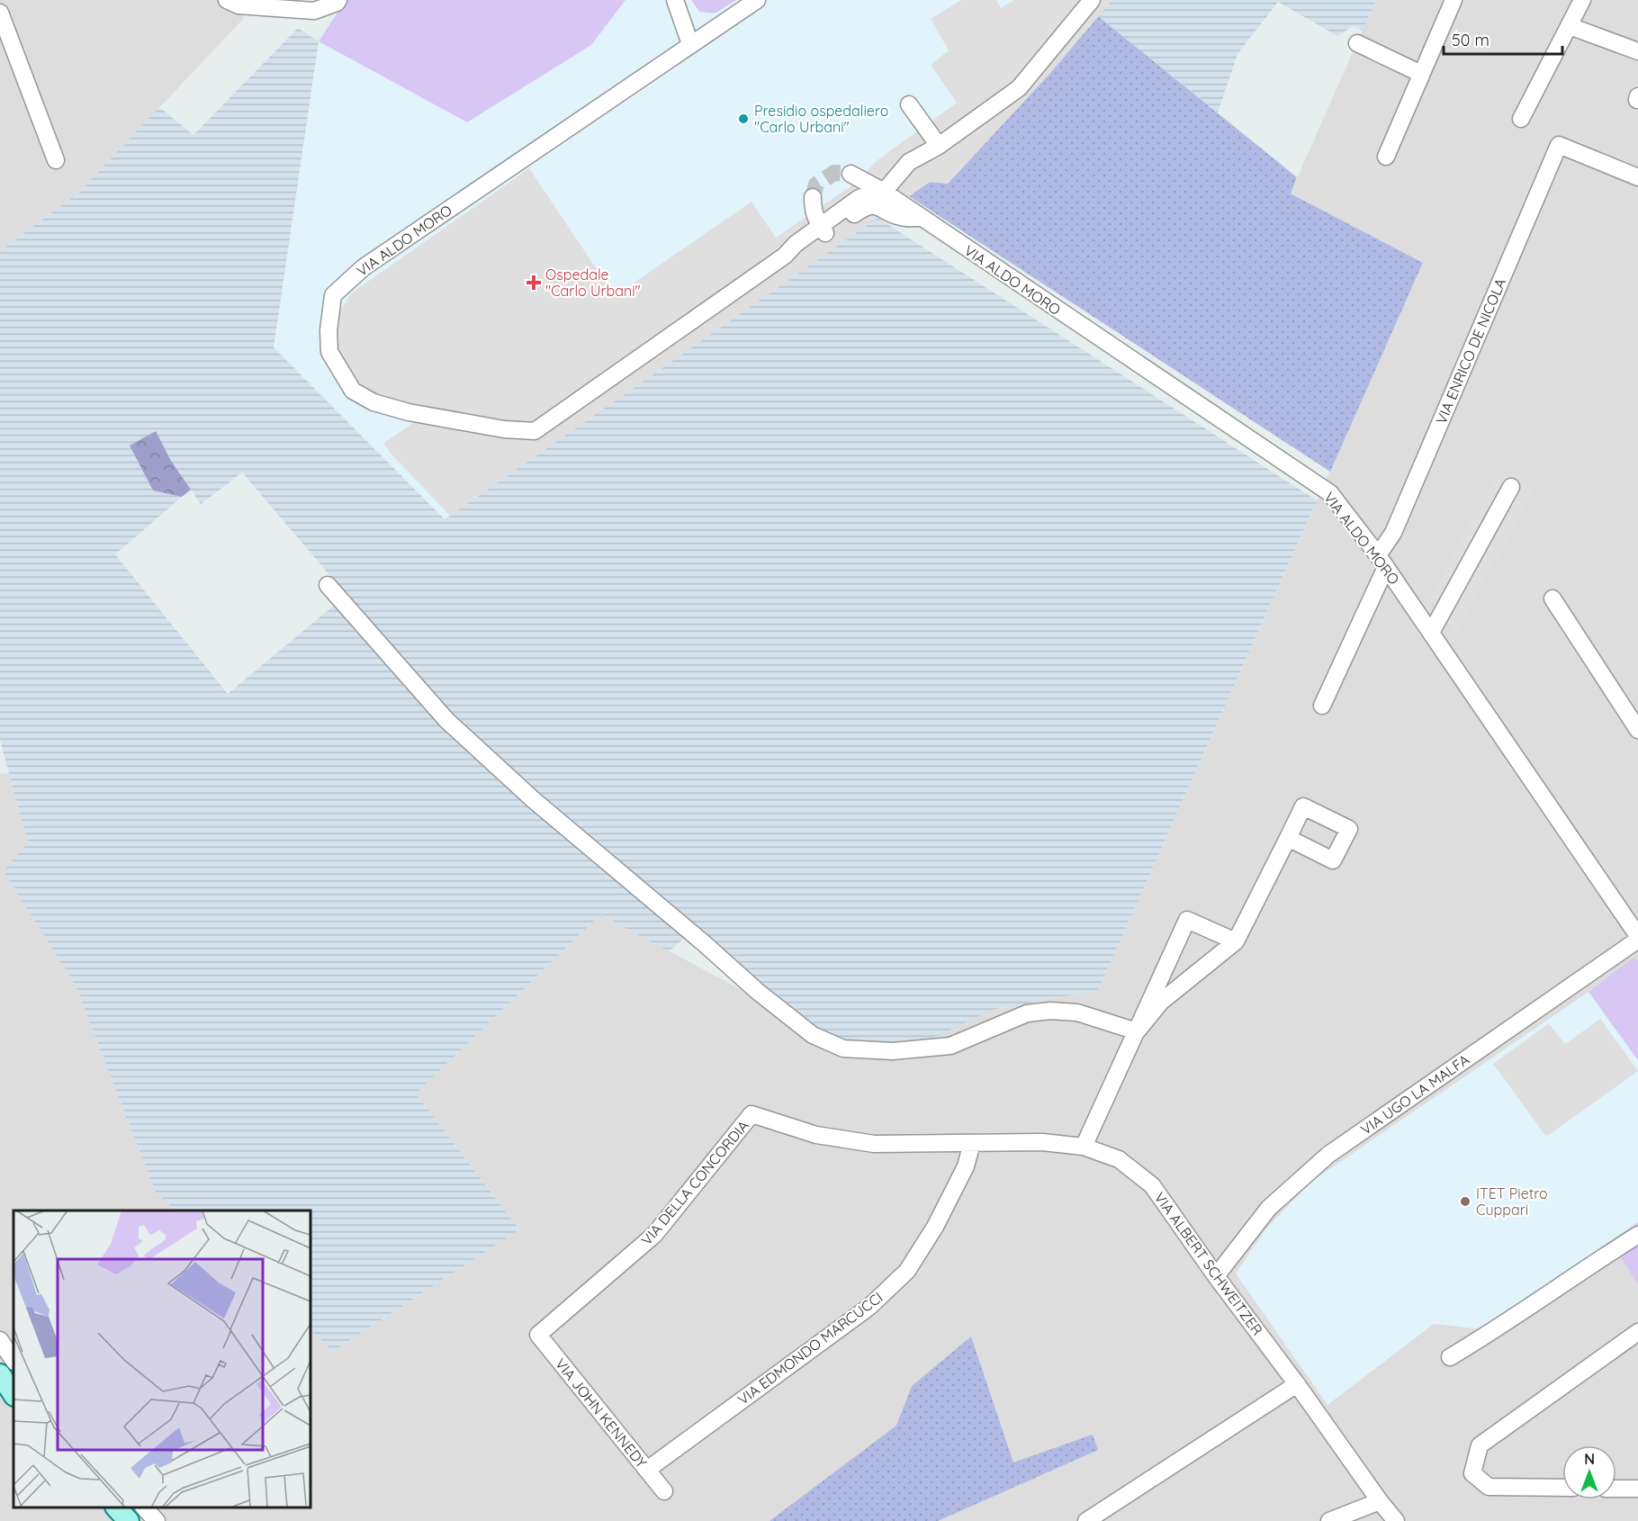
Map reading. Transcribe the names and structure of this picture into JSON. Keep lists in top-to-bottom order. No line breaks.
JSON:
{"streets":{"street":["VIA ALDO MORO","VIA ENRICO DE NICOLA","VIA UGO LA MALFA","VIA DELLA CONCORDIA","VIA ALBERT SCHWEITZER","VIA EDMONDO MARCUCCI","VIA JOHN KENNEDY"]},"crossings":[["VIA ALDO MORO","VIA ENRICO DE NICOLA"],["VIA ALDO MORO","VIA UGO LA MALFA"],["VIA UGO LA MALFA","VIA ALBERT SCHWEITZER"],["VIA DELLA CONCORDIA","VIA ALBERT SCHWEITZER"],["VIA DELLA CONCORDIA","VIA JOHN KENNEDY"],["VIA ALBERT SCHWEITZER","VIA EDMONDO MARCUCCI"],["VIA EDMONDO MARCUCCI","VIA JOHN KENNEDY"]],"places":{"other":["Presidio ospedaliero \"Carlo Urbani\"","ITET Pietro Cuppari"],"health":["Ospedale \"Carlo Urbani\""]},"scale_bar":"50 m","north":"top"}
